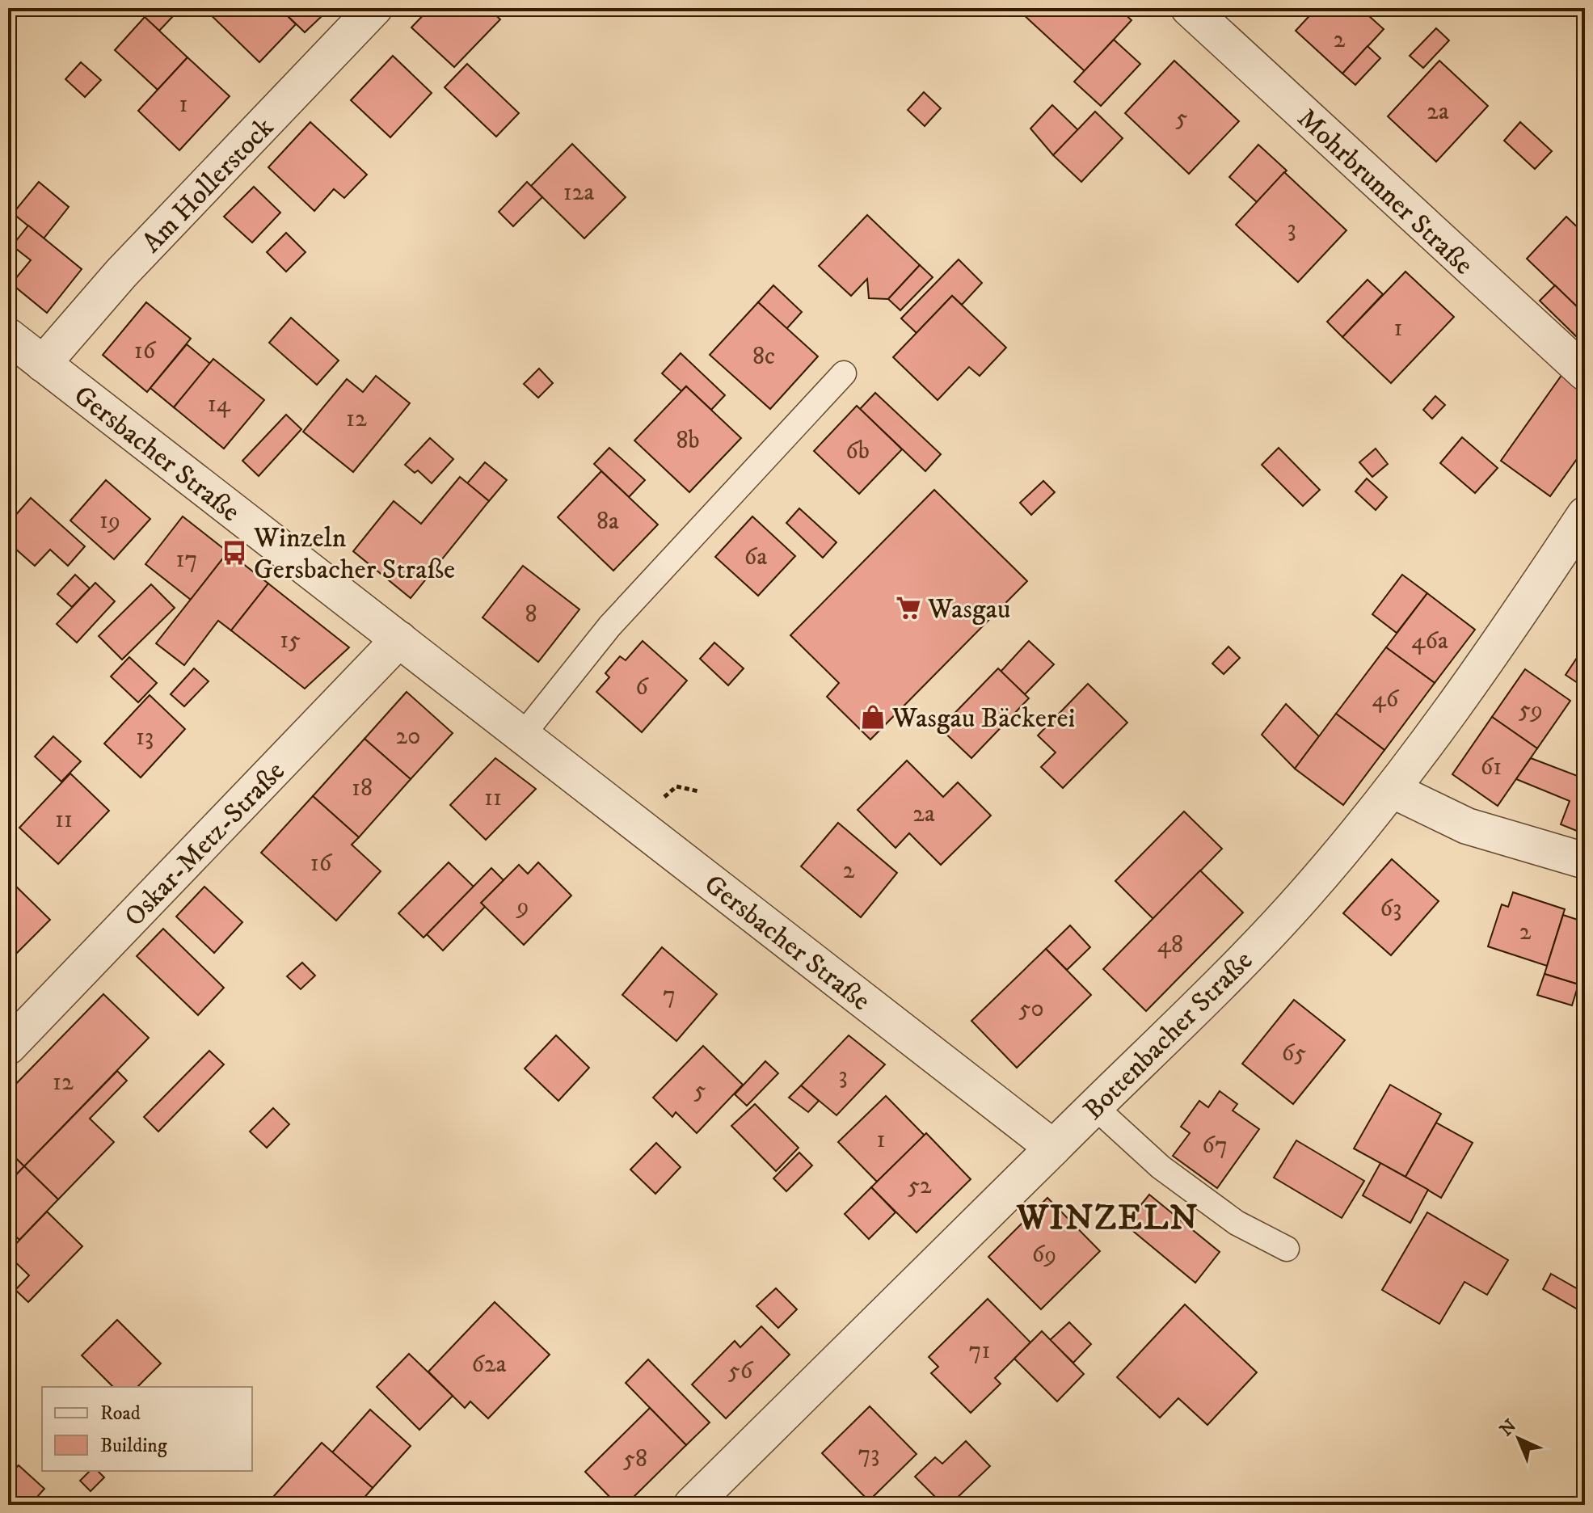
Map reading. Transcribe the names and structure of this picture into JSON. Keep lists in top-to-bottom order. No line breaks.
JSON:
{"streets":{"street":["Am Hollerstock","Mohrbrunner Straße","Gersbacher Straße","Oskar-Metz-Straße","Bottenbacher Straße"]},"crossings":[["Am Hollerstock","Gersbacher Straße"],["Gersbacher Straße","Oskar-Metz-Straße"],["Gersbacher Straße","Bottenbacher Straße"]],"districts":["WINZELN"],"places":{"bus stop":["Winzeln Gersbacher Straße"],"supermarket":["Wasgau"],"shop":["Wasgau Bäckerei"]},"house_numbers":["2","1","2a","5","12a","3","1","16","8c","14","12","8b","6b","19","8a","6a","17","8","15","46a","6","46","59","20","13","61","18","11","2a","11","16","2","9","63","2","48","7","50","65","3","12","5","1","67","52","69","71","62a","56","73","58"],"legend":["Road","Building"],"north":"top left"}
